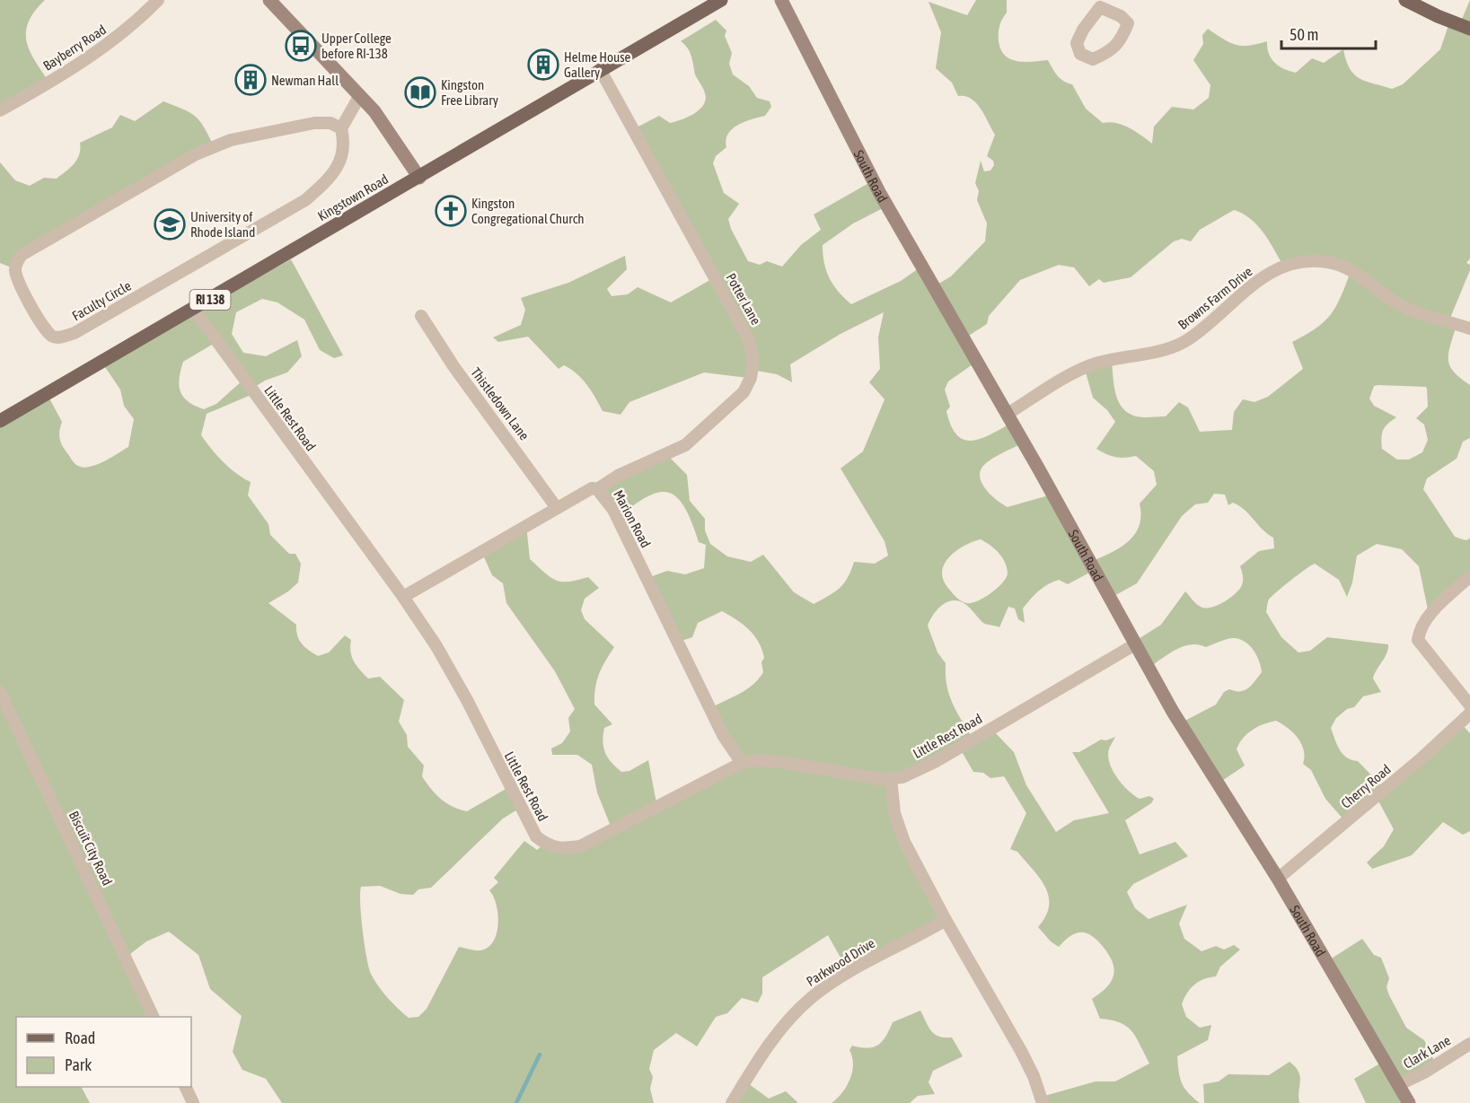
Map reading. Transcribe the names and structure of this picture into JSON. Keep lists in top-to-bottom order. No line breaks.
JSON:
{"streets":{"main road":["Kingstown Road","RI 138"],"street":["Bayberry Road","South Road","Browns Farm Drive","Potter Lane","Faculty Circle","Thistledown Lane","Little Rest Road","Marion Road","Cherry Road","Biscuit City Road","Parkwood Drive","Clark Lane"]},"crossings":[["South Road","Browns Farm Drive"],["South Road","Little Rest Road"],["South Road","Cherry Road"],["South Road","Clark Lane"],["Kingstown Road","Potter Lane"],["Kingstown Road","Little Rest Road"],["Potter Lane","Marion Road"],["Thistledown Lane","Marion Road"],["Little Rest Road","Marion Road"]],"places":{"bus stop":["Upper College before RI-138"],"building":["Helme House Gallery","Newman Hall"],"library":["Kingston Free Library"],"church":["Kingston Congregational Church"],"school or university":["University of Rhode Island"]},"legend":["Road","Park"],"scale_bar":"50 m"}
